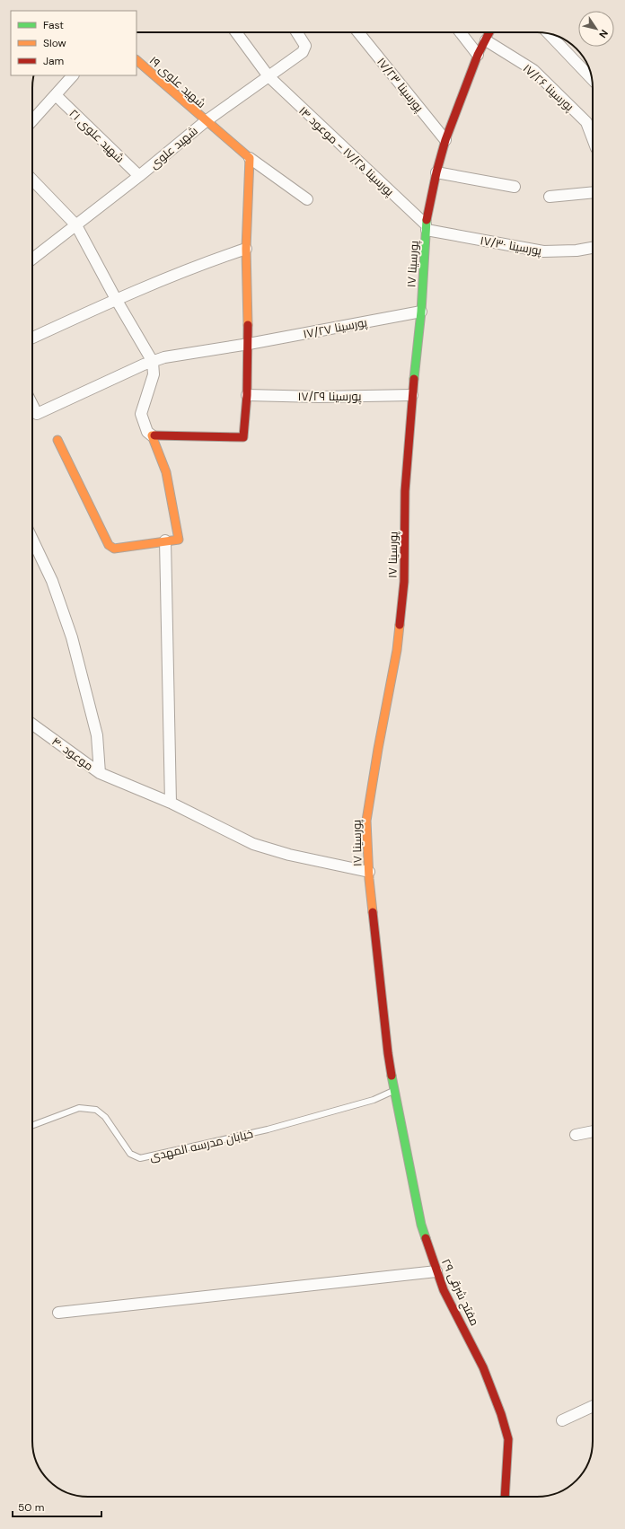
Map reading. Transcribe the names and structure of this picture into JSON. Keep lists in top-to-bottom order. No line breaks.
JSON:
{"streets":{"street":["شهید علوی ۱۹","پورسینا ۱۷/۲۳","پورسینا ۱۷/۲۶","شهید علوی ۲۱","شهید علوی","پورسینا ۱۷/۲۵ - موعود ۱۴","پورسینا ۱۷/۳۰","پورسینا ۱۷","پورسینا ۱۷/۲۷","پورسینا ۱۷/۲۹","موعود ۴۰","مفتح شرقی ۲۹"],"lane":["خیابان مدرسه المهدی"]},"crossings":[["شهید علوی ۱۹","شهید علوی"],["پورسینا ۱۷/۲۳","پورسینا ۱۷"],["پورسینا ۱۷/۲۶","پورسینا ۱۷"],["شهید علوی ۲۱","شهید علوی"],["شهید علوی","پورسینا ۱۷/۲۵ - موعود ۱۴"],["پورسینا ۱۷/۲۵ - موعود ۱۴","پورسینا ۱۷/۳۰"],["پورسینا ۱۷/۲۵ - موعود ۱۴","پورسینا ۱۷"],["پورسینا ۱۷/۳۰","پورسینا ۱۷"],["پورسینا ۱۷","پورسینا ۱۷/۲۷"],["پورسینا ۱۷","پورسینا ۱۷/۲۹"],["پورسینا ۱۷","موعود ۴۰"],["پورسینا ۱۷","خیابان مدرسه المهدی"],["پورسینا ۱۷","مفتح شرقی ۲۹"],["خیابان مدرسه المهدی","مفتح شرقی ۲۹"]],"legend":["Fast","Slow","Jam"],"scale_bar":"50 m","north":"bottom right"}
